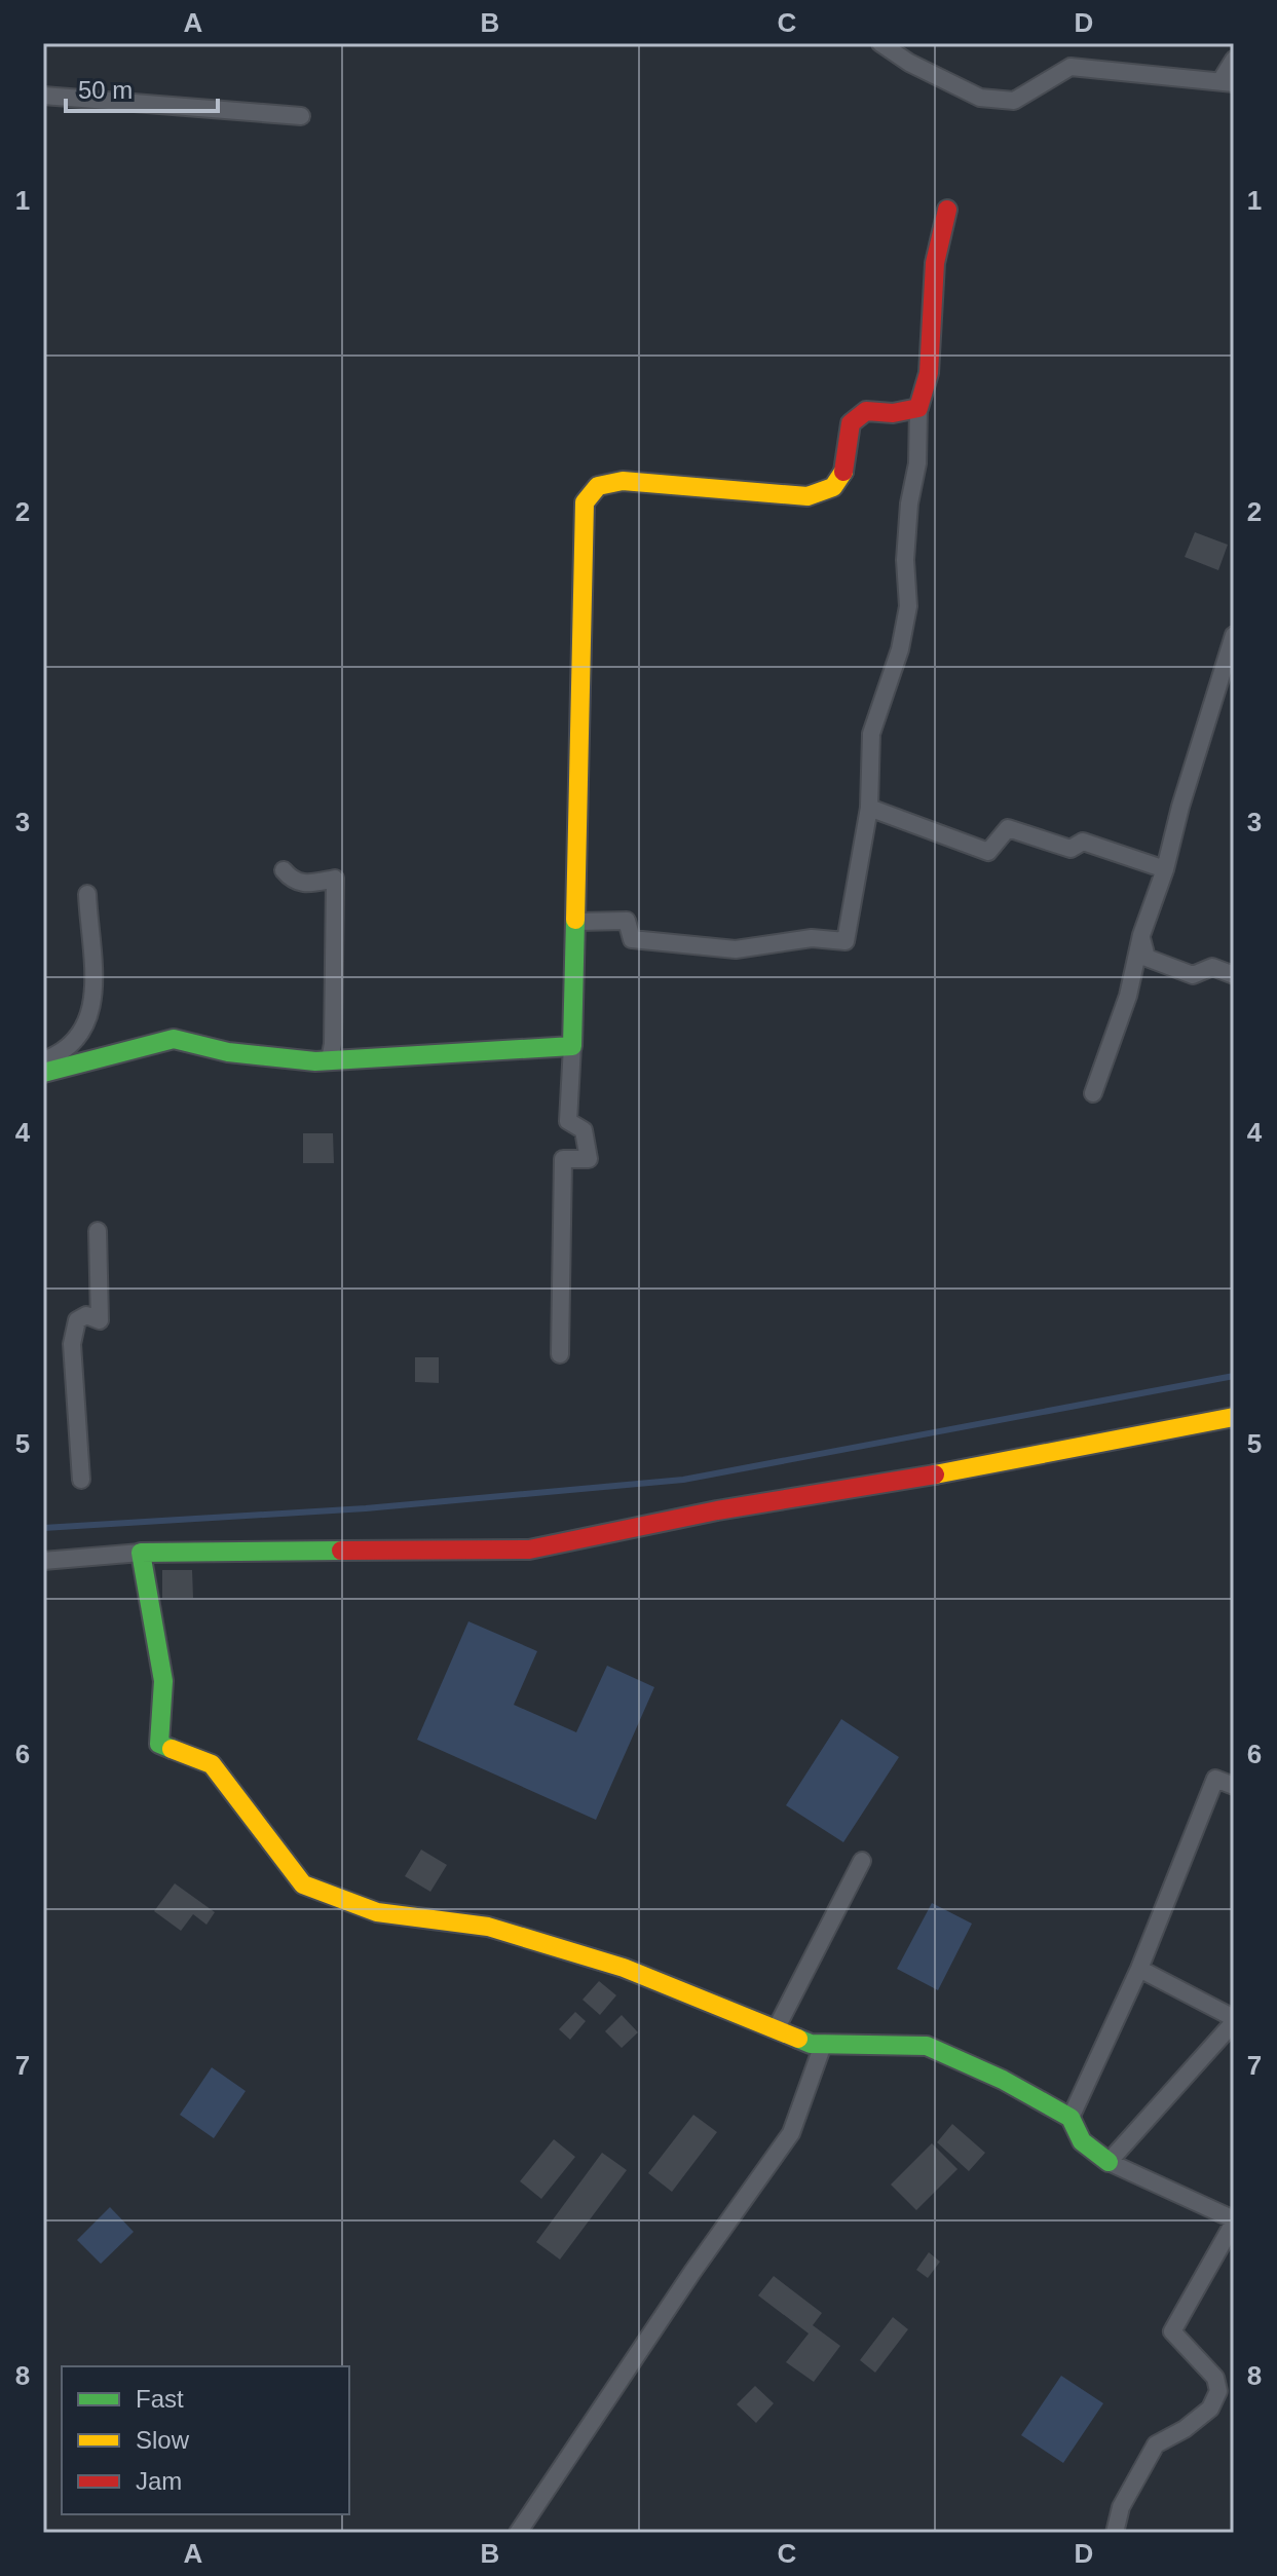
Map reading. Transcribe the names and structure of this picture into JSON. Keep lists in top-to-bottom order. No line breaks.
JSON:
{"legend":["Fast","Slow","Jam"],"scale_bar":"50 m","grid":{"columns":["A","B","C","D"],"rows":["1","2","3","4","5","6","7","8"]}}
